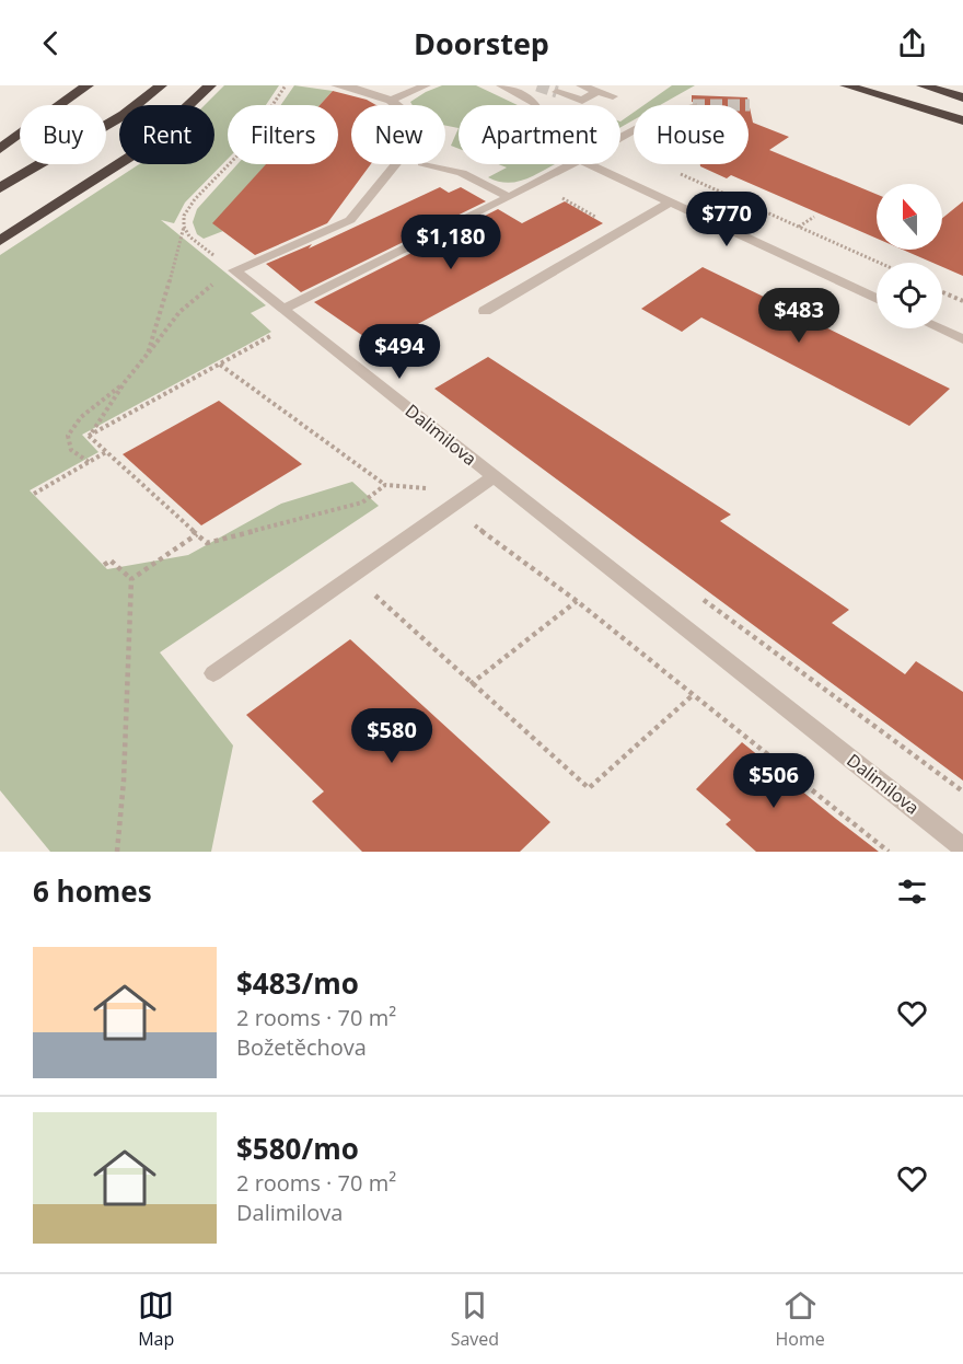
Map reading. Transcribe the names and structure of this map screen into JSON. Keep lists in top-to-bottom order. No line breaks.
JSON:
{"streets":{"street":["Dalimilova"]},"north":"top","page":{"header":"Doorstep","chip":["Buy","Rent","Filters","New","Apartment","House"],"price":["$770","$1,180","$483","$494","$580","$506"],"heading":"6 homes","list":[{"name":"$483/mo","note":"2 rooms · 70 m² · Božetěchova"},{"name":"$580/mo","note":"2 rooms · 70 m² · Dalimilova"}],"tabs":["Map","Saved","Home"]}}
